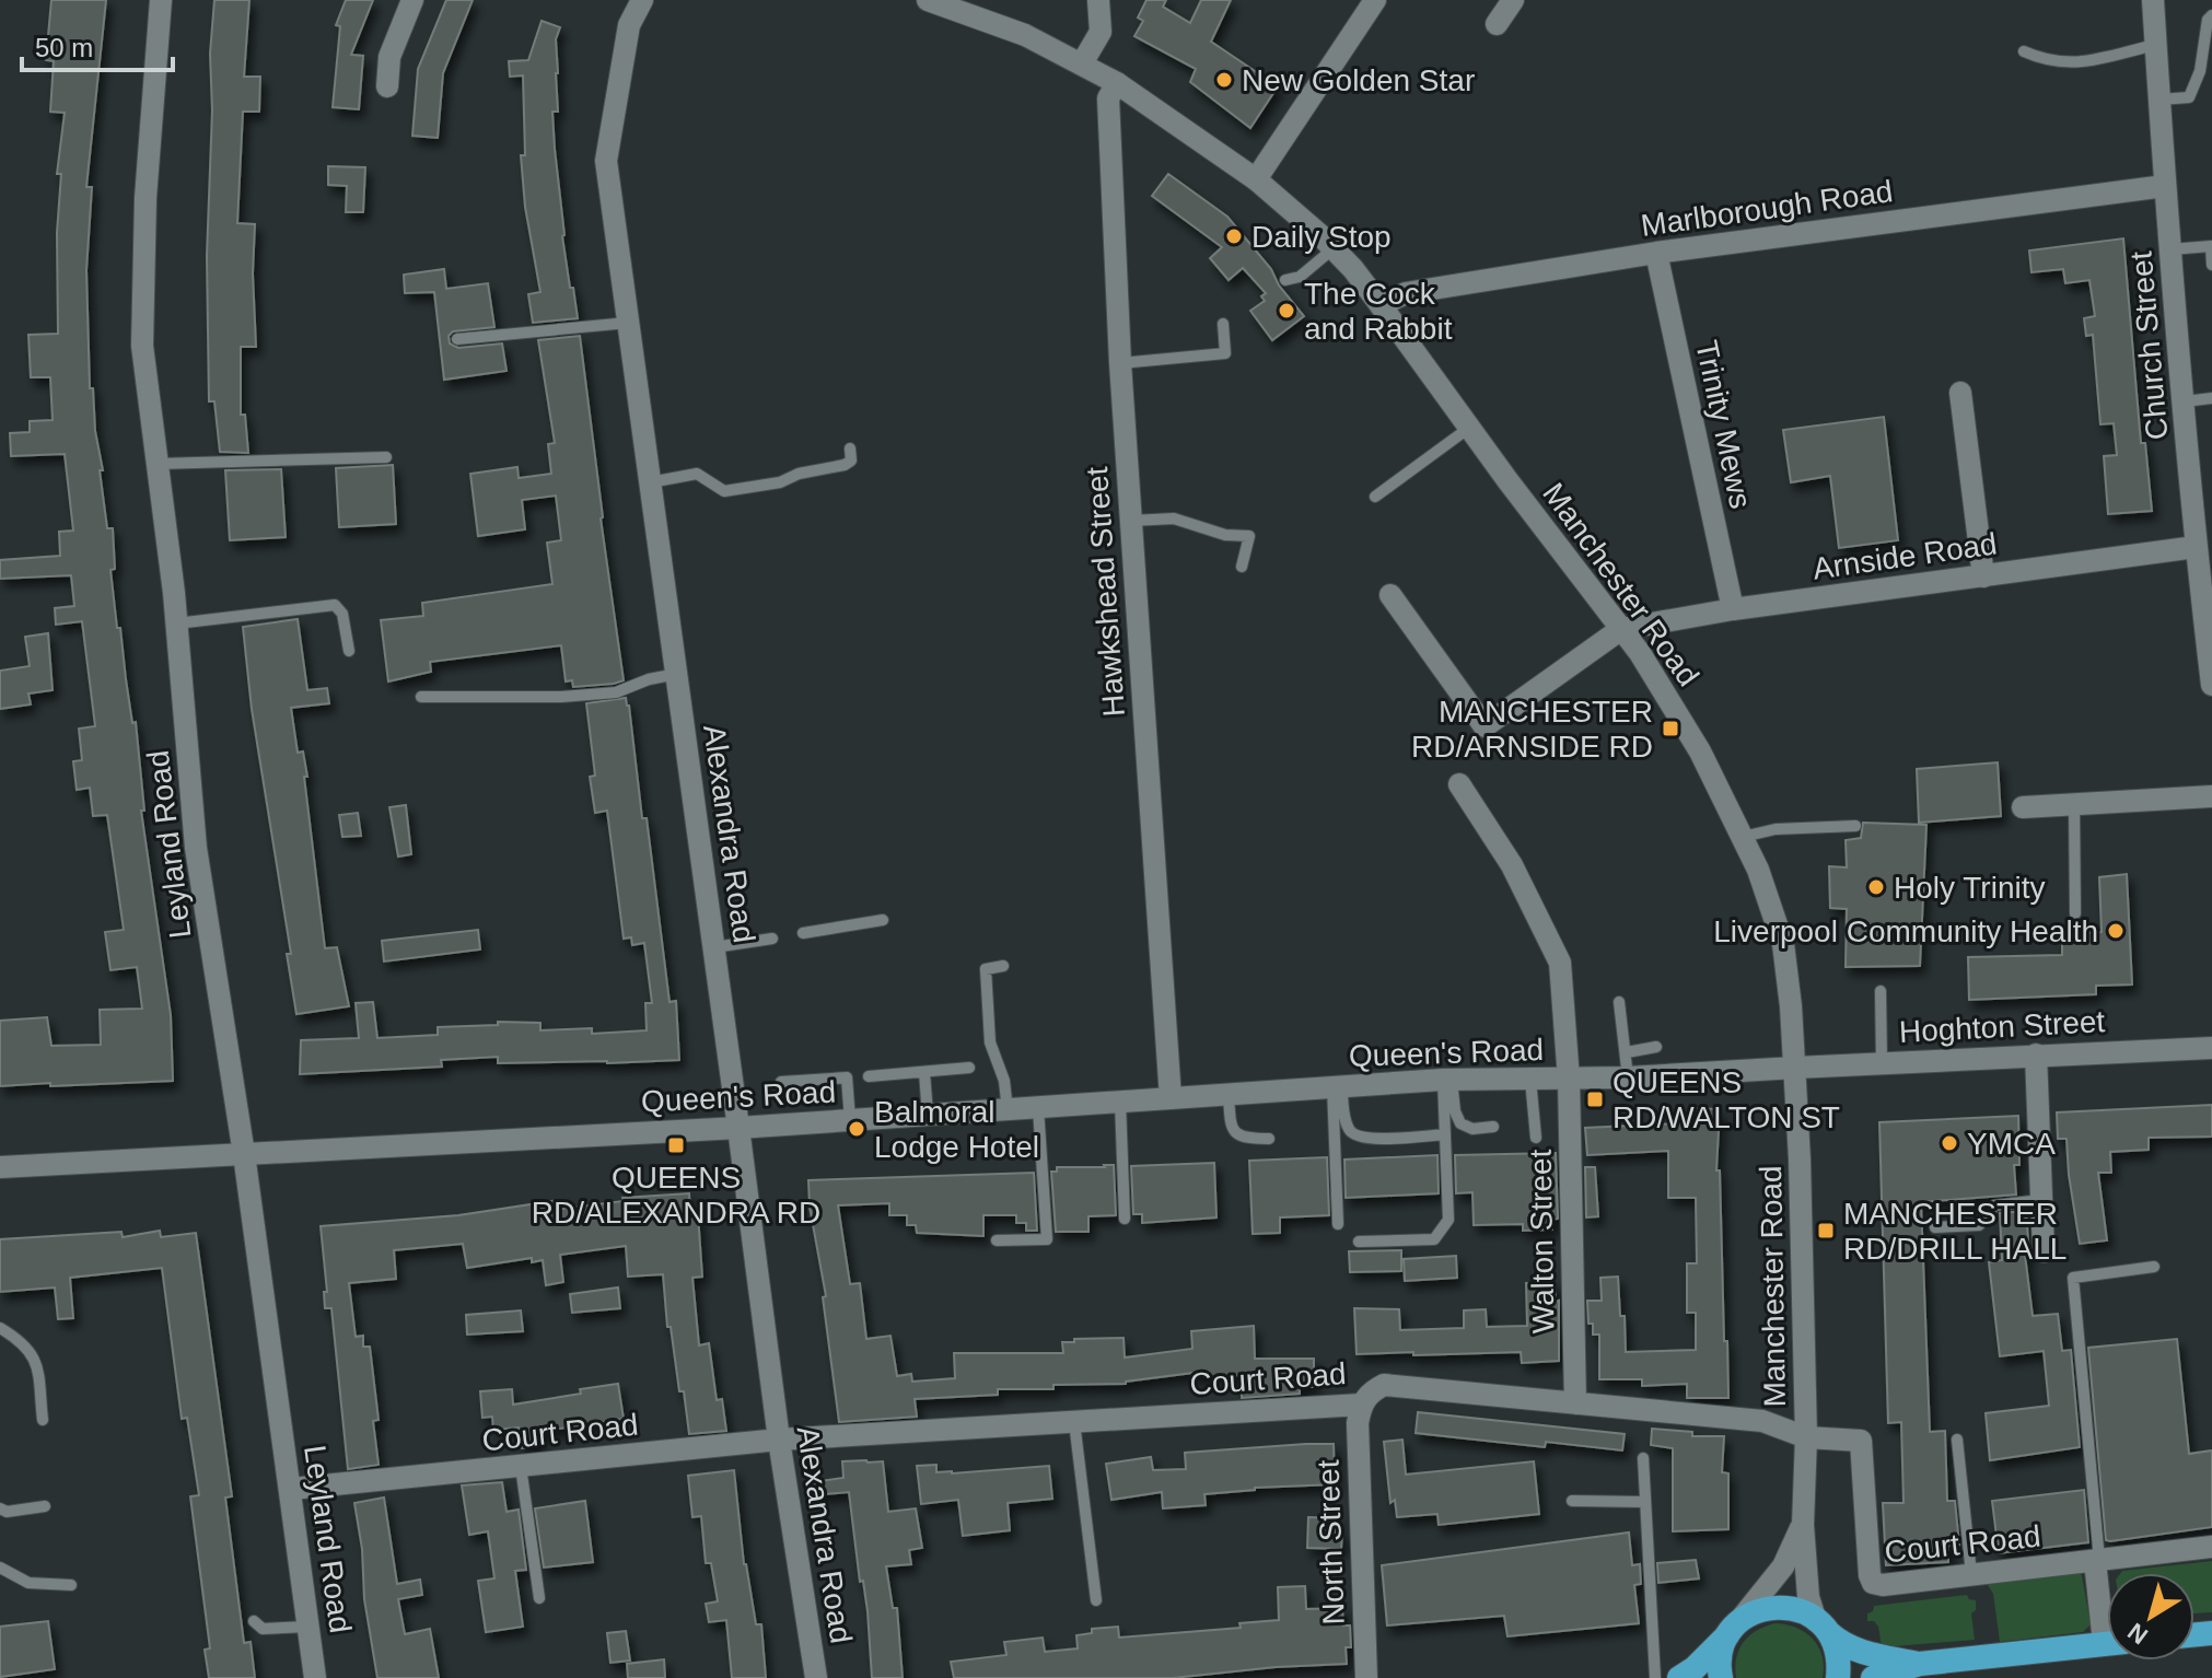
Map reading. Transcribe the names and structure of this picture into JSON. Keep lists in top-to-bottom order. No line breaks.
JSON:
{"streets":{"street":["Marlborough Road","Church Street","Trinity Mews","Arnside Road","Manchester Road","Hawkshead Street","Alexandra Road","Leyland Road","Hoghton Street","Queen's Road","Walton Street","Court Road","North Street"]},"crossings":[["Marlborough Road","Church Street"],["Marlborough Road","Trinity Mews"],["Marlborough Road","Manchester Road"],["Church Street","Arnside Road"],["Trinity Mews","Arnside Road"],["Arnside Road","Manchester Road"],["Manchester Road","Hawkshead Street"],["Manchester Road","Hoghton Street"],["Manchester Road","Queen's Road"],["Manchester Road","Court Road"],["Hawkshead Street","Queen's Road"],["Alexandra Road","Queen's Road"],["Alexandra Road","Court Road"],["Leyland Road","Queen's Road"],["Leyland Road","Court Road"],["Hoghton Street","Queen's Road"],["Queen's Road","Walton Street"],["Walton Street","Court Road"],["Court Road","North Street"]],"places":{"other":["New Golden Star","Daily Stop","The Cock and Rabbit","Holy Trinity","Liverpool Community Health","Balmoral Lodge Hotel","YMCA"],"transit":["MANCHESTER RD/ARNSIDE RD","QUEENS RD/WALTON ST","QUEENS RD/ALEXANDRA RD","MANCHESTER RD/DRILL HALL"]},"scale_bar":"50 m","north":"bottom left"}
